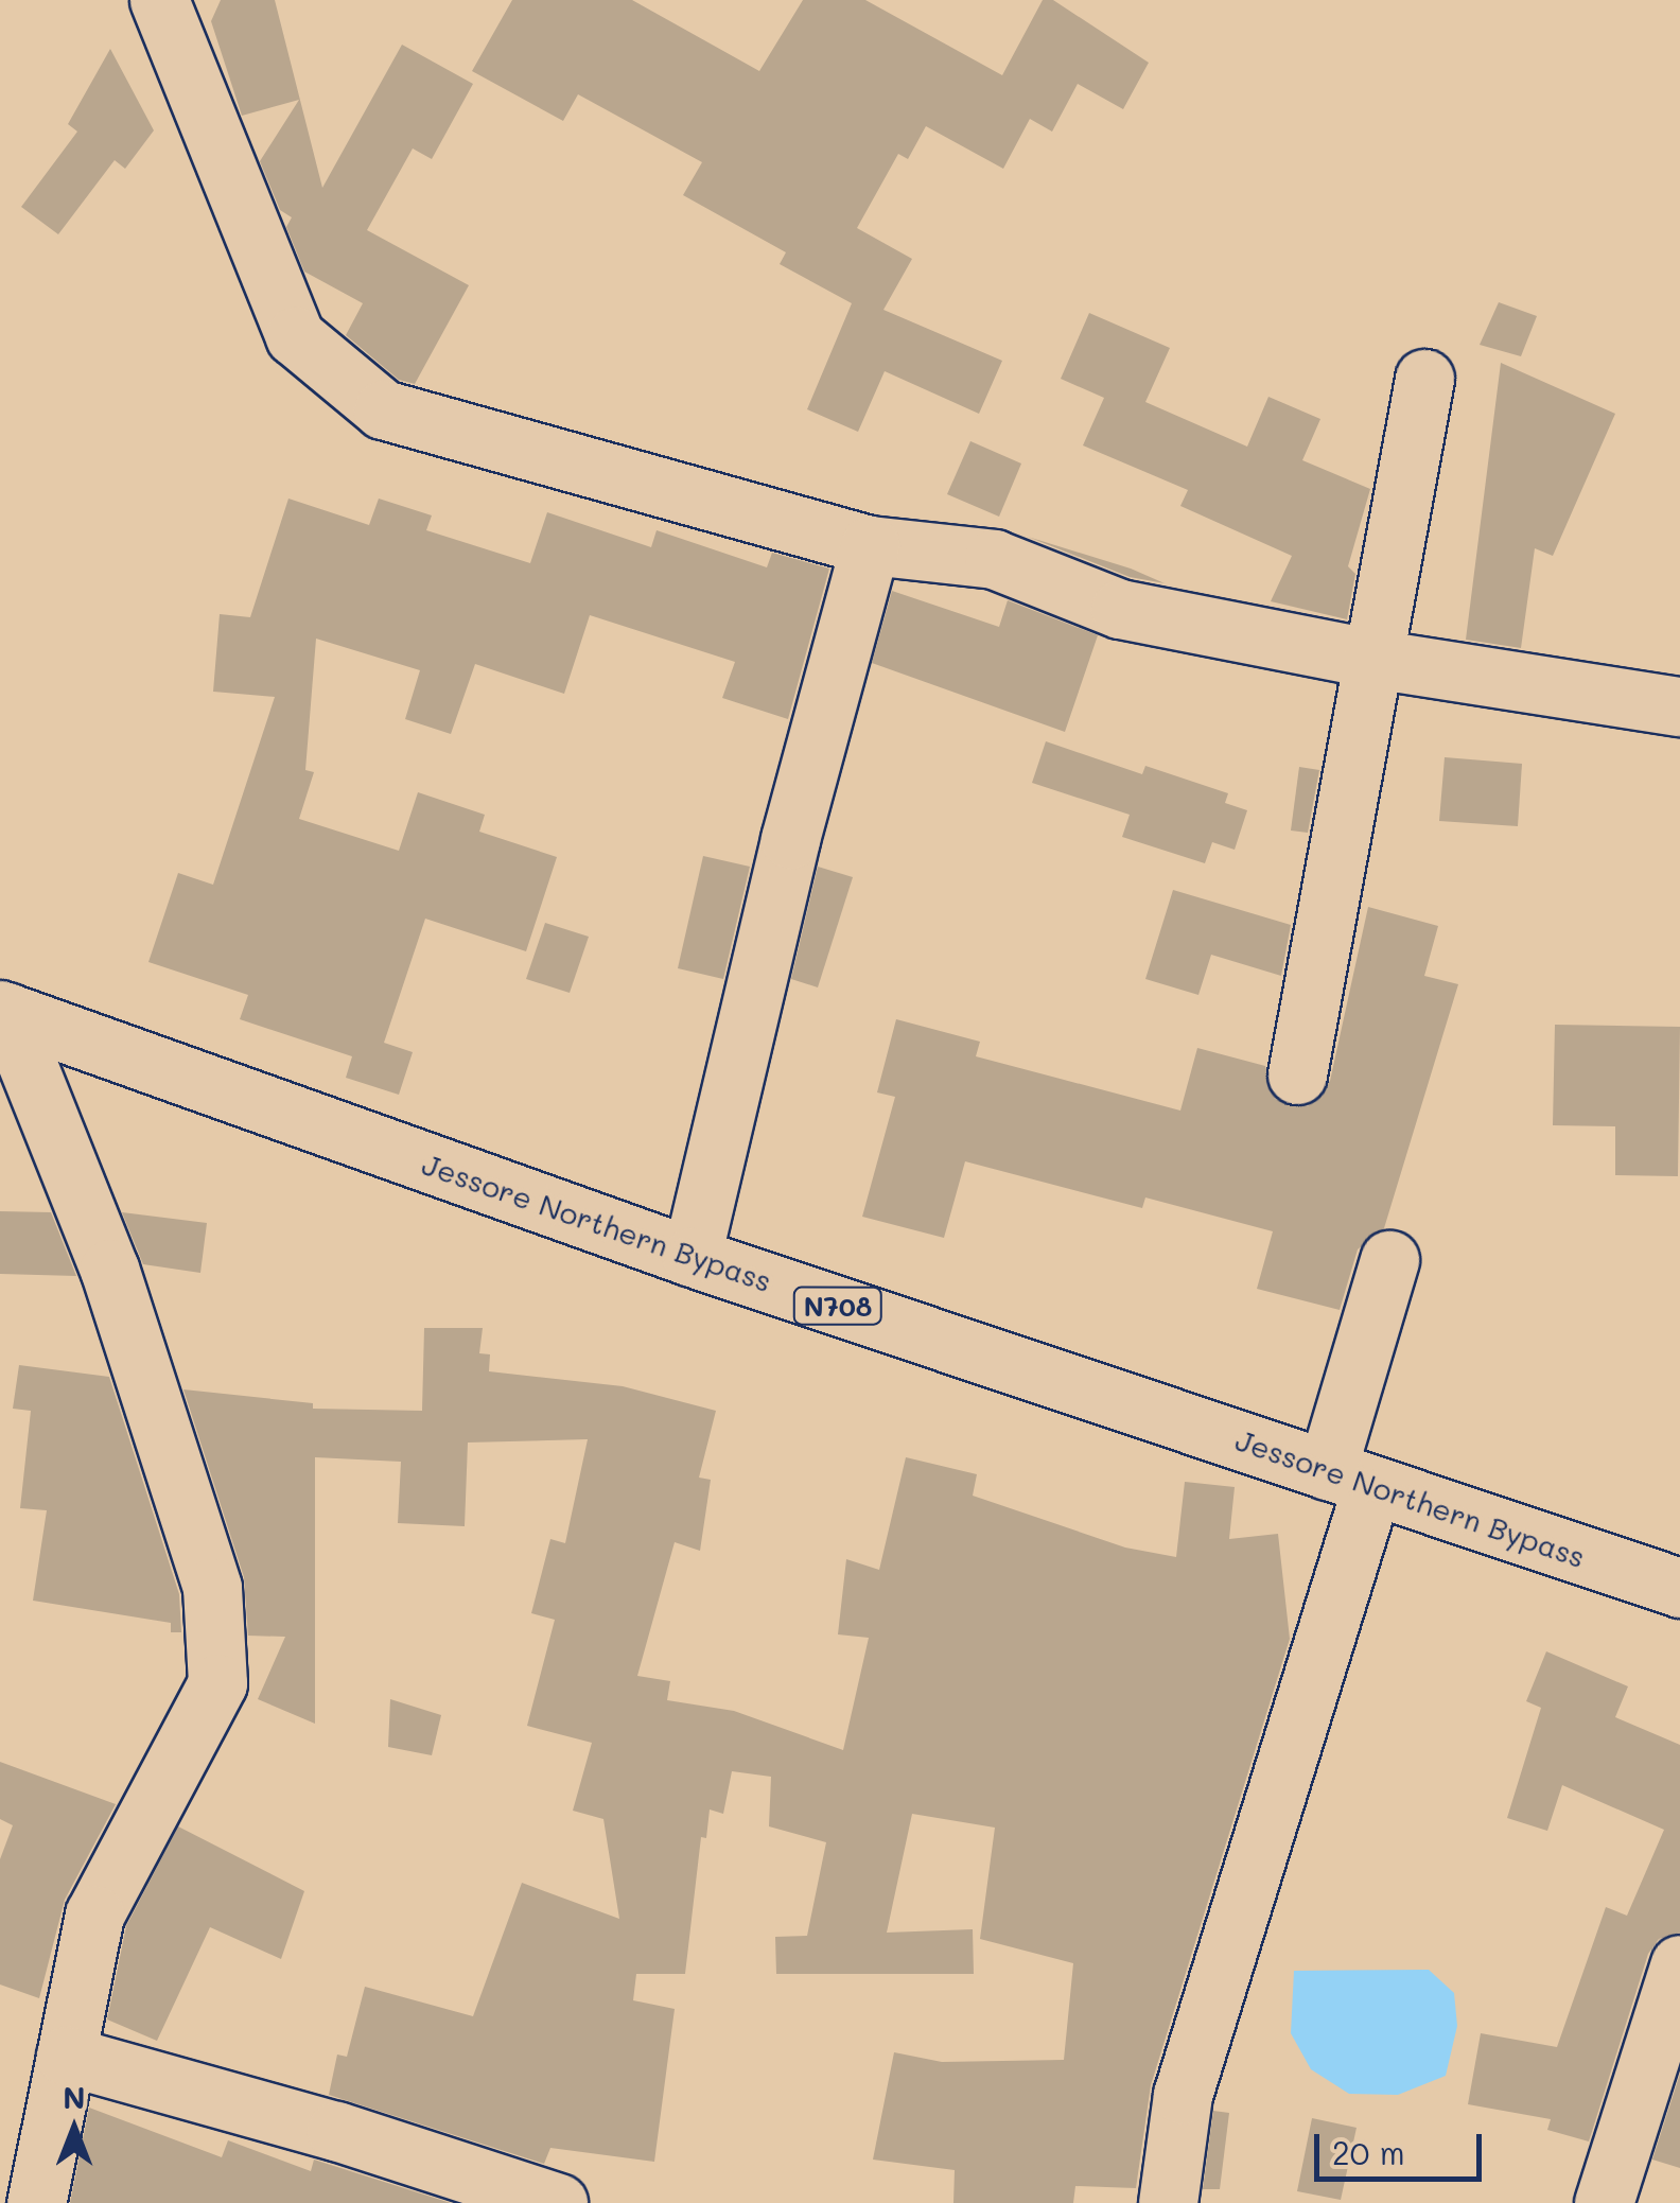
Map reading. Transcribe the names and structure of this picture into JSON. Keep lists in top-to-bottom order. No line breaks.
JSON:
{"streets":{"main road":["Jessore Northern Bypass","N708"]},"scale_bar":"20 m","north":"top"}
